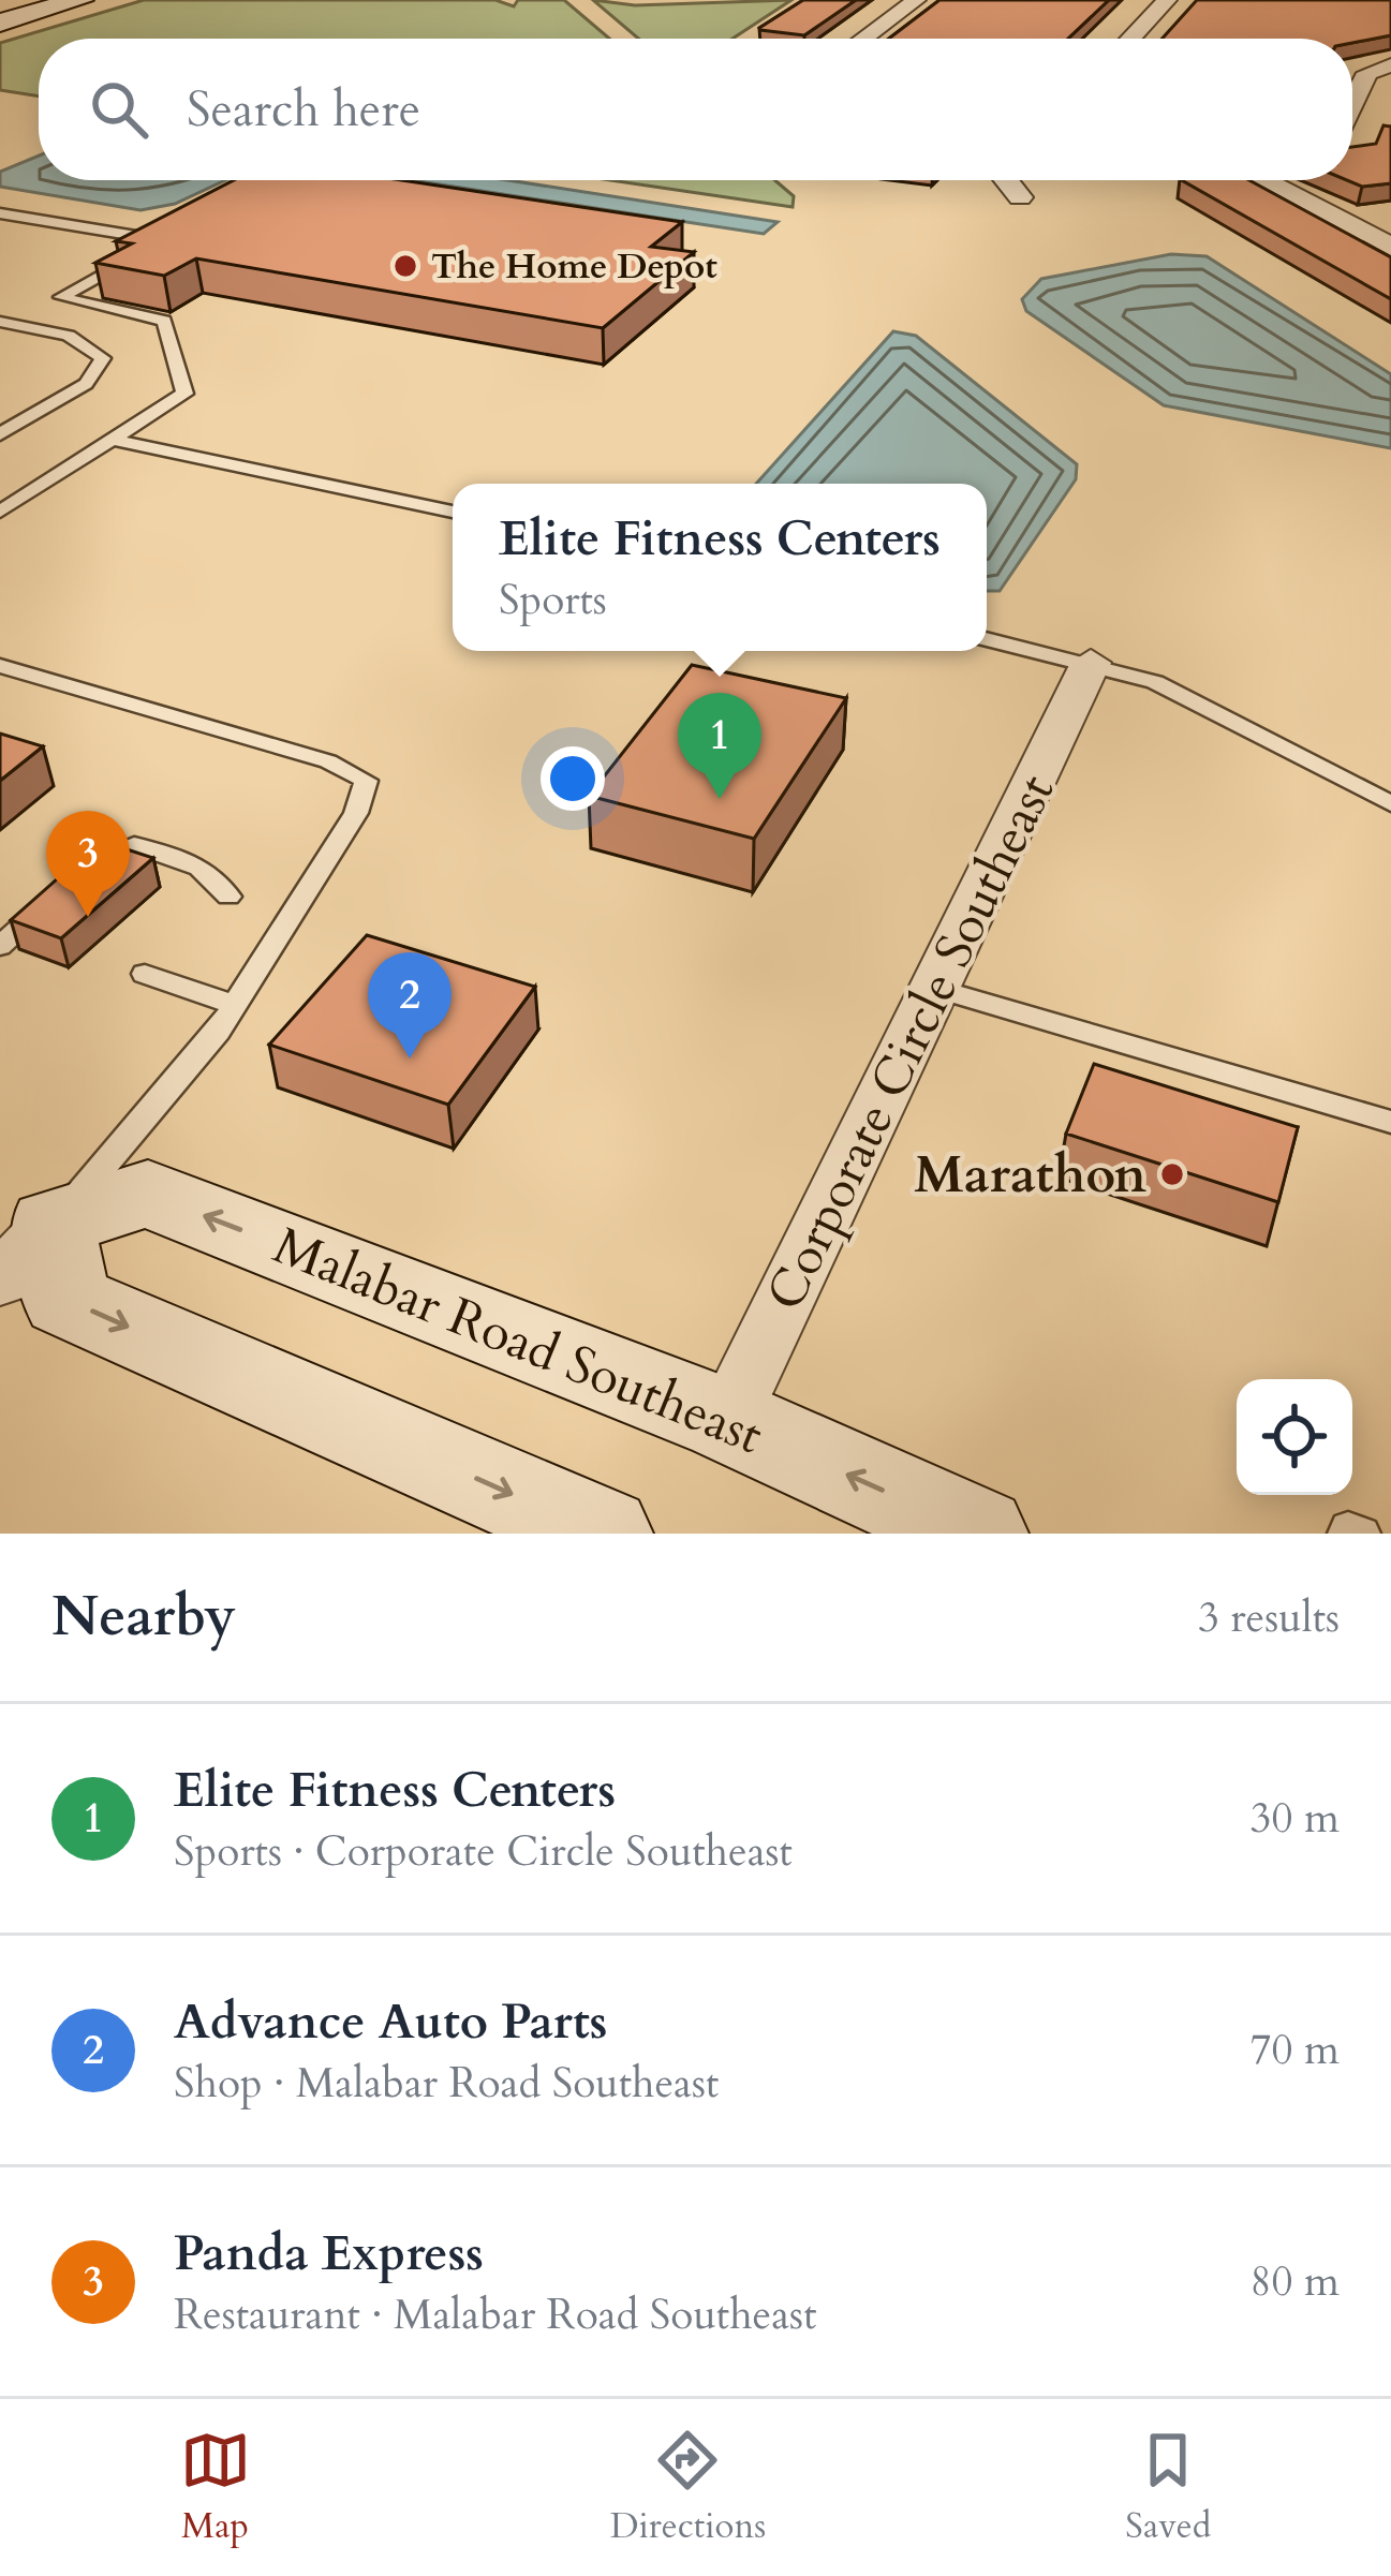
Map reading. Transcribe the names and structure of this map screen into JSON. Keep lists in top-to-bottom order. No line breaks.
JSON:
{"streets":{"main road":["Malabar Road Southeast"],"street":["Corporate Circle Southeast"]},"crossings":[["Corporate Circle Southeast","Malabar Road Southeast"]],"places":["The Home Depot","Marathon"],"page":{"search":"Search here","popup":["Elite Fitness Centers","Sports"],"pins":["1","3","2"],"heading":["Nearby","3 results"],"list":[{"mark":"1","name":"Elite Fitness Centers","note":"Sports · Corporate Circle Southeast","value":"30 m"},{"mark":"2","name":"Advance Auto Parts","note":"Shop · Malabar Road Southeast","value":"70 m"},{"mark":"3","name":"Panda Express","note":"Restaurant · Malabar Road Southeast","value":"80 m"}],"nav":["Map","Directions","Saved"]}}
